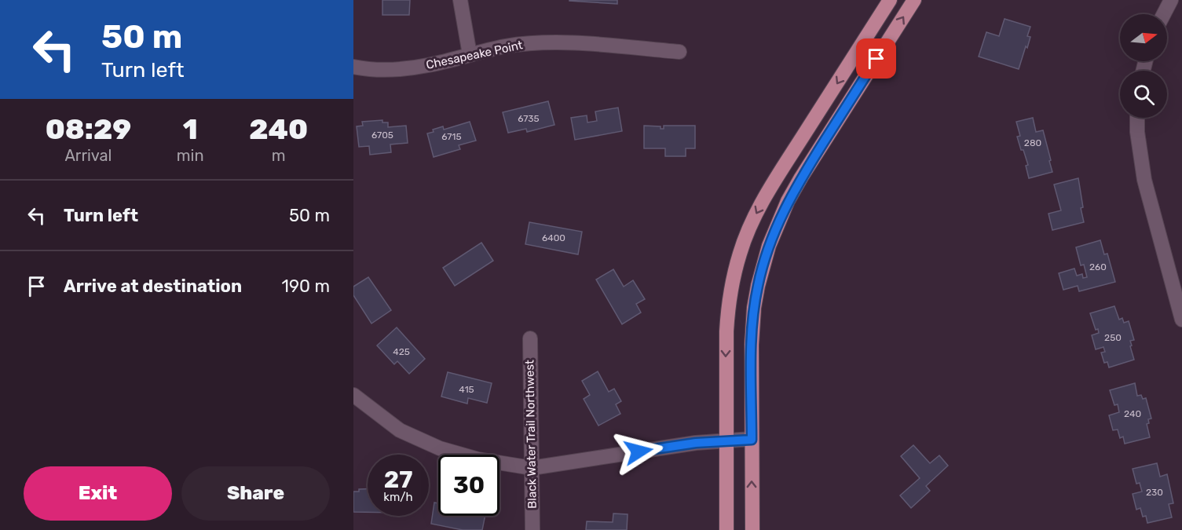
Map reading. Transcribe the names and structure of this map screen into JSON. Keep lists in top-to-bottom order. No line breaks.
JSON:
{"streets":{"street":["Chesapeake Point","Black Water Trail Northwest"]},"house_numbers":["6735","6705","6715","280","6400","260","250","425","415","240","230"],"north":"right","page":{"turn":["50 m","Turn left"],"eta":["08:29","Arrival","1","min","240","m"],"list":[{"name":"Turn left","value":"50 m"},{"name":"Arrive at destination","value":"190 m"}],"speed":"27 km/h","limit":"30","buttons":["Exit","Share"]}}
